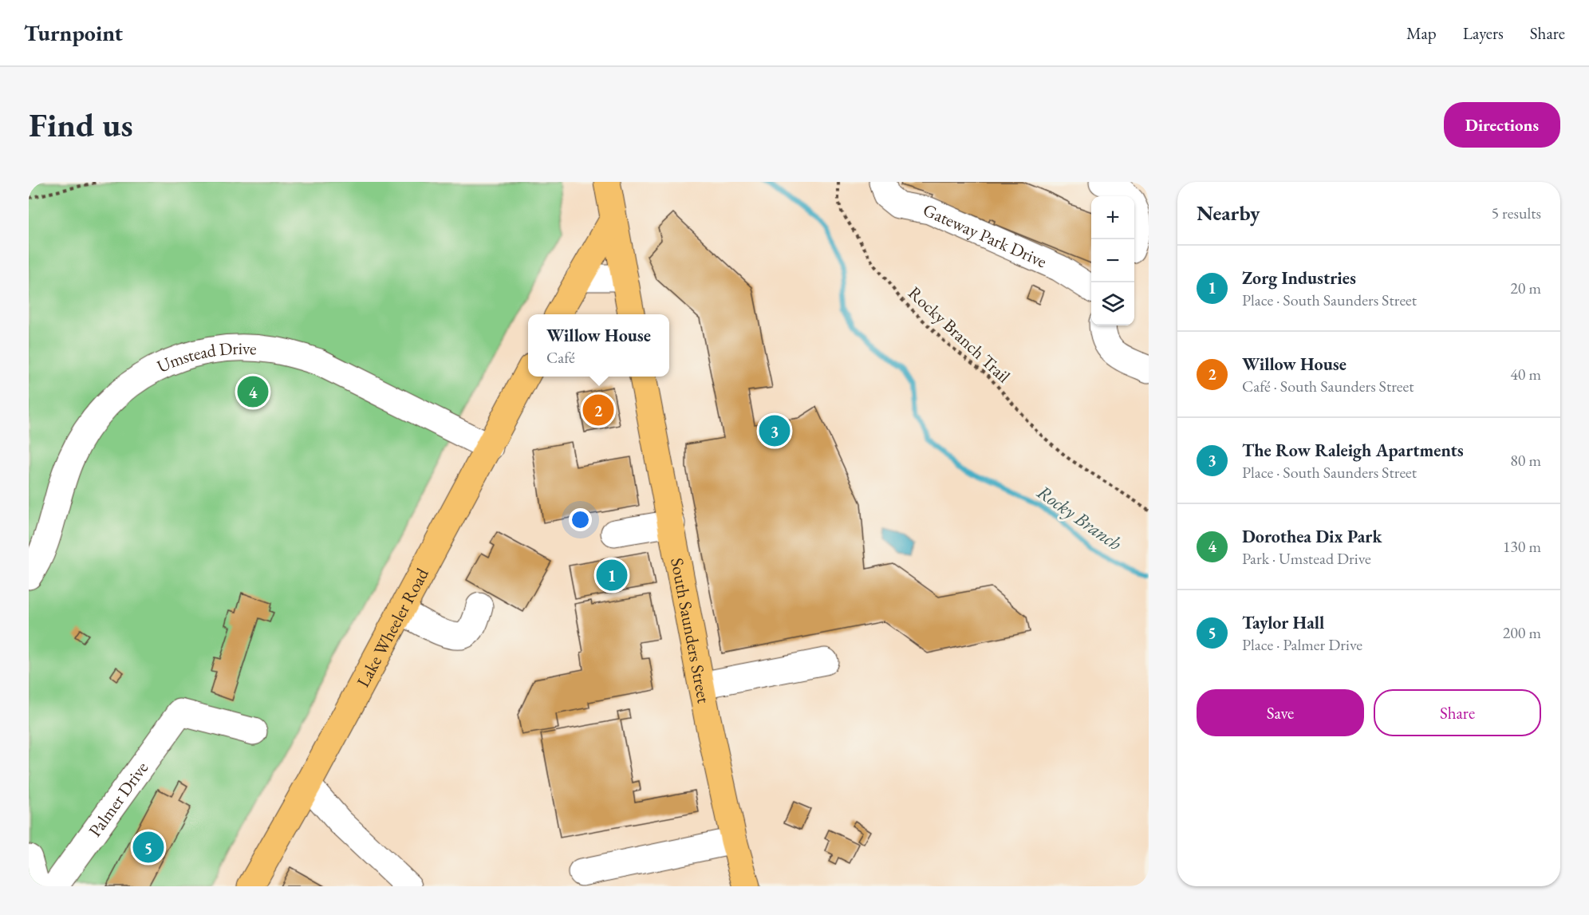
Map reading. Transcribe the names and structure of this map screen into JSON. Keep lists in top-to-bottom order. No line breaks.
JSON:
{"streets":{"main road":["Lake Wheeler Road","South Saunders Street"],"street":["Gateway Park Drive","Umstead Drive","Palmer Drive"],"path":["Rocky Branch Trail"]},"crossings":[["Umstead Drive","Lake Wheeler Road"]],"water":["Rocky Branch"],"page":{"header":"Turnpoint","nav":["Map","Layers","Share"],"buttons":["Directions",["Save","Share"]],"title":"Find us","heading":["Nearby","5 results"],"map_buttons":["+","−"],"list":[{"mark":"1","name":"Zorg Industries","note":"Place · South Saunders Street","value":"20 m"},{"mark":"2","name":"Willow House","note":"Café · South Saunders Street","value":"40 m"},{"mark":"3","name":"The Row Raleigh Apartments","note":"Place · South Saunders Street","value":"80 m"},{"mark":"4","name":"Dorothea Dix Park","note":"Park · Umstead Drive","value":"130 m"},{"mark":"5","name":"Taylor Hall","note":"Place · Palmer Drive","value":"200 m"}],"popup":["Willow House","Café"],"pins":["4","2","3","1","5"]}}
